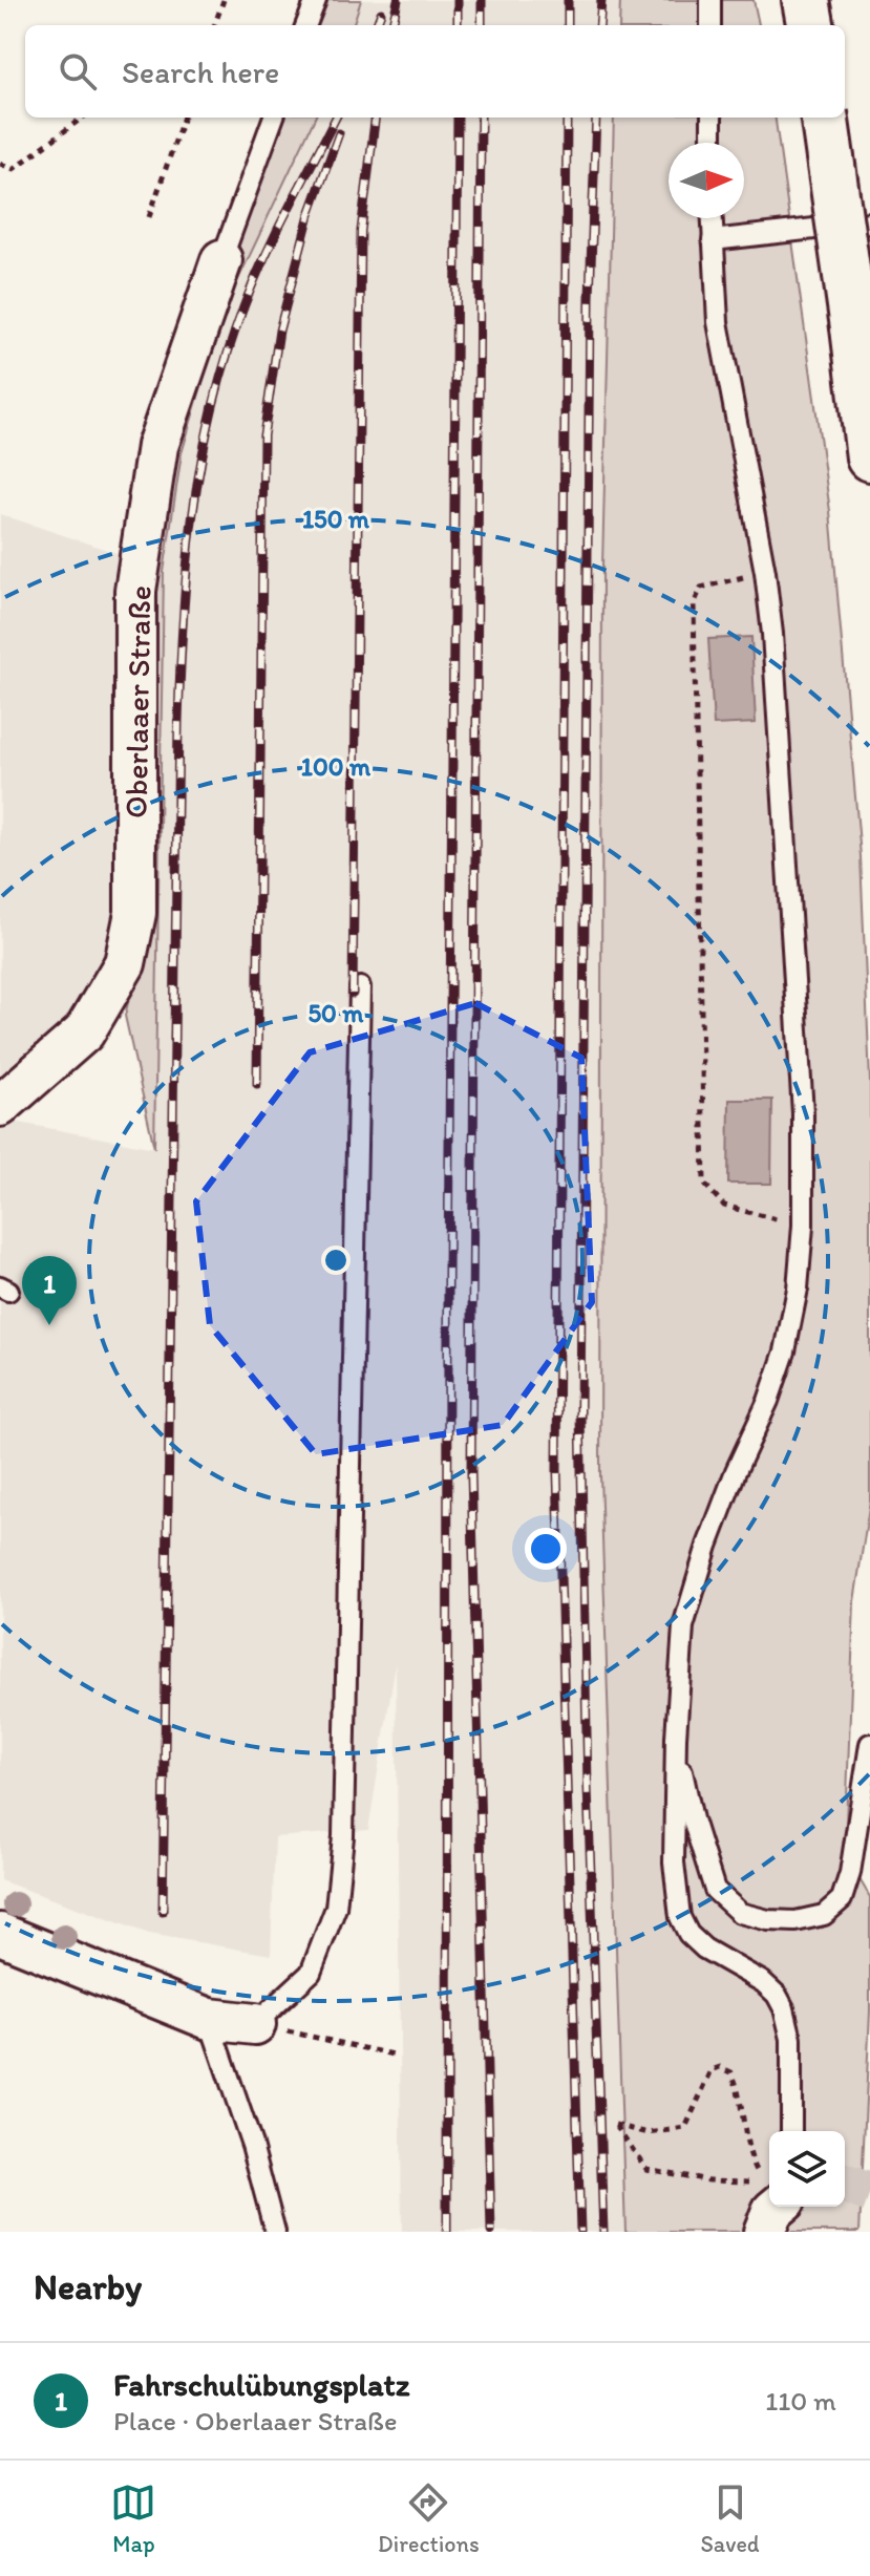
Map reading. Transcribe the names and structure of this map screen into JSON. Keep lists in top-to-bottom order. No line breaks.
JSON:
{"streets":{"street":["Oberlaaer Straße"]},"north":"right","page":{"search":"Search here","pins":"1","heading":"Nearby","list":[{"mark":"1","name":"Fahrschulübungsplatz","note":"Place · Oberlaaer Straße","value":"110 m"}],"nav":["Map","Directions","Saved"]},"rings":["150 m","100 m","50 m"]}
